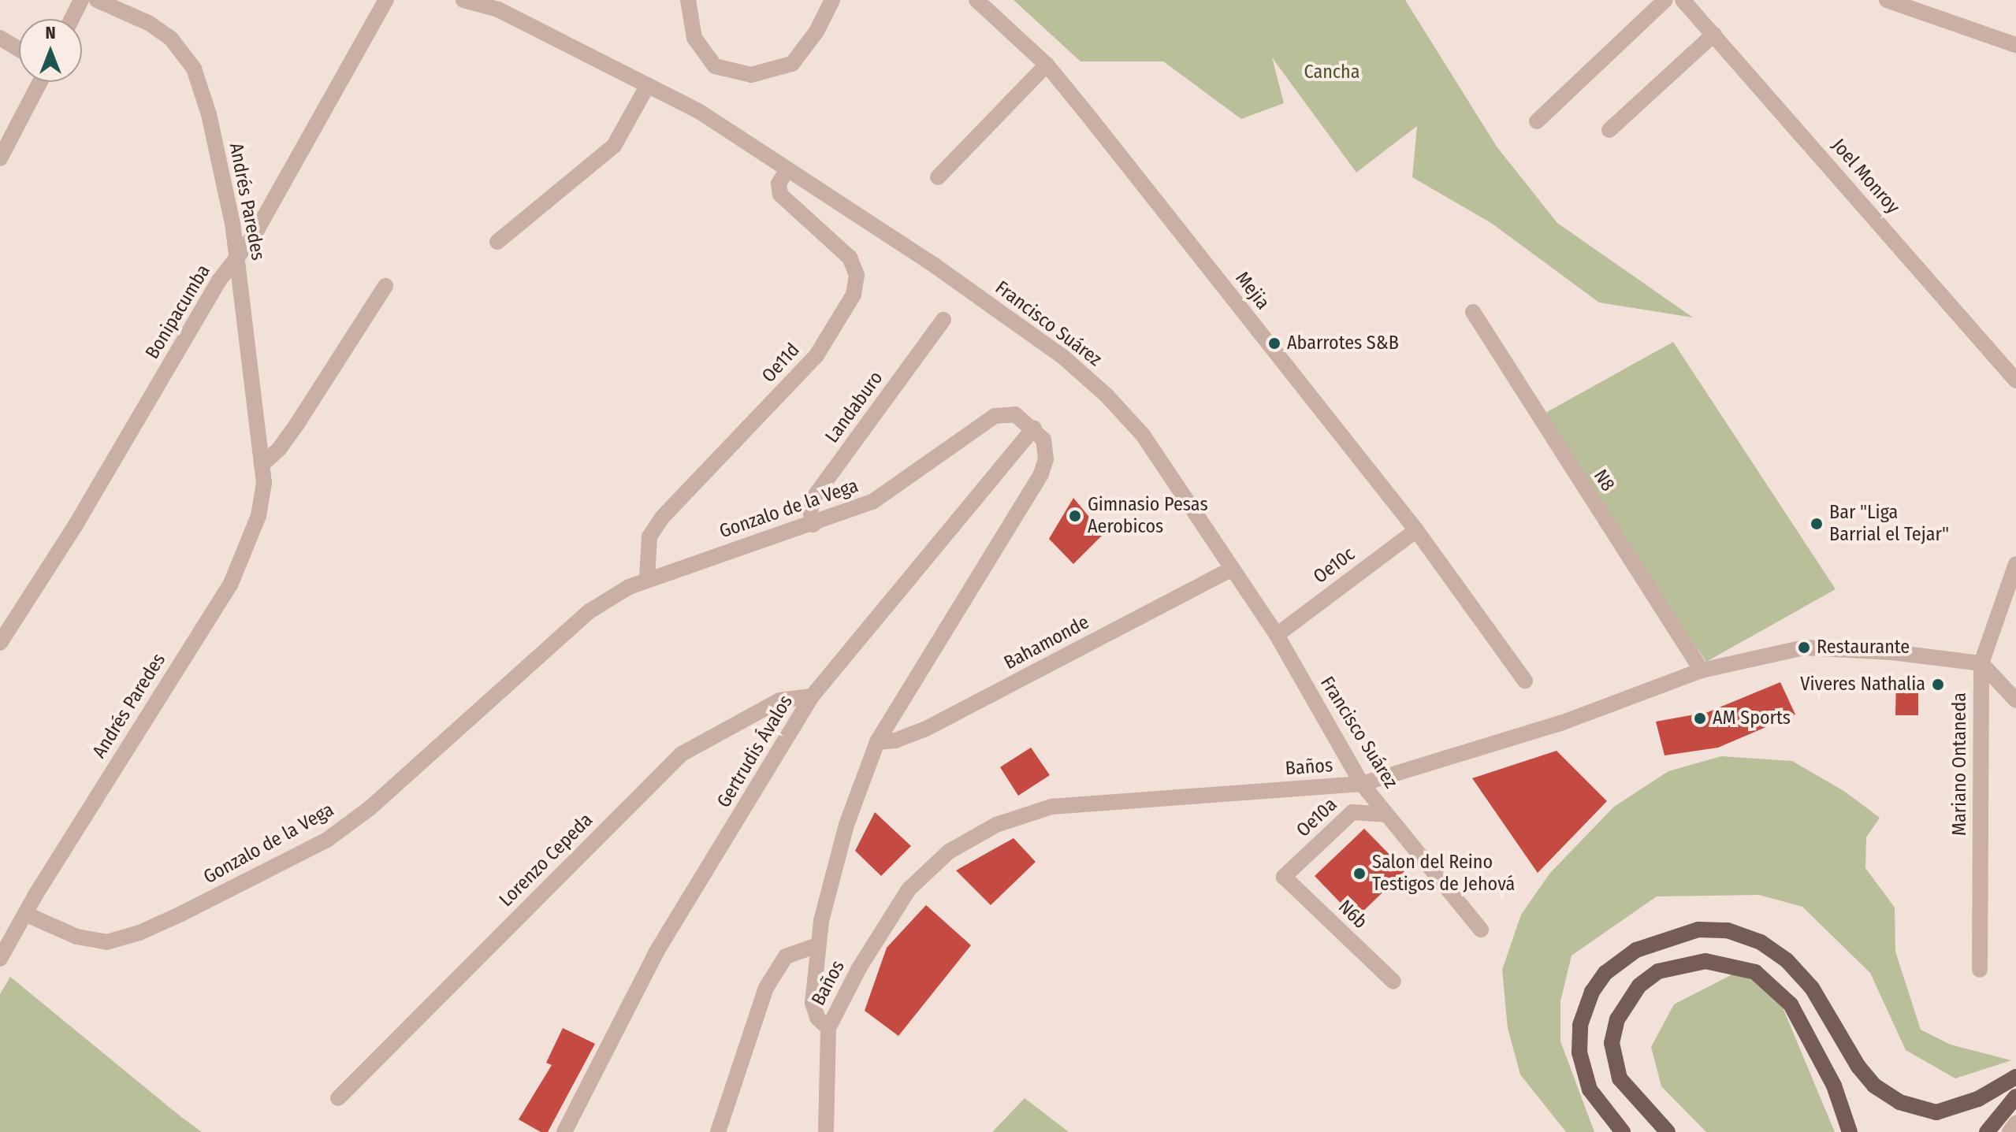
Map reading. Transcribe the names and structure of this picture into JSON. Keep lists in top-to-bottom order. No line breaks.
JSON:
{"streets":{"street":["Joel Monroy","Andrés Paredes","Mejia","Bonipacumba","Francisco Suárez","Oe11d","Landaburo","N8","Gonzalo de la Vega","Oe10c","Bahamonde","Gertrudis Ávalos","Mariano Ontaneda","Baños","Oe10a","Lorenzo Cepeda","N6b"]},"crossings":[["Andrés Paredes","Bonipacumba"],["Andrés Paredes","Gonzalo de la Vega"],["Mejia","Oe10c"],["Francisco Suárez","Oe11d"],["Francisco Suárez","Oe10c"],["Francisco Suárez","Bahamonde"],["Francisco Suárez","Baños"],["Francisco Suárez","Oe10a"],["Oe11d","Gonzalo de la Vega"],["Landaburo","Gonzalo de la Vega"],["N8","Baños"],["Gonzalo de la Vega","Gertrudis Ávalos"],["Gertrudis Ávalos","Lorenzo Cepeda"],["Mariano Ontaneda","Baños"],["Oe10a","N6b"]],"parks":["Cancha"],"places":["Abarrotes S&B","Gimnasio Pesas Aerobicos","Bar \"Liga Barrial el Tejar\"","Restaurante","Viveres Nathalia","AM Sports","Salon del Reino Testigos de Jehová"],"north":"top"}
